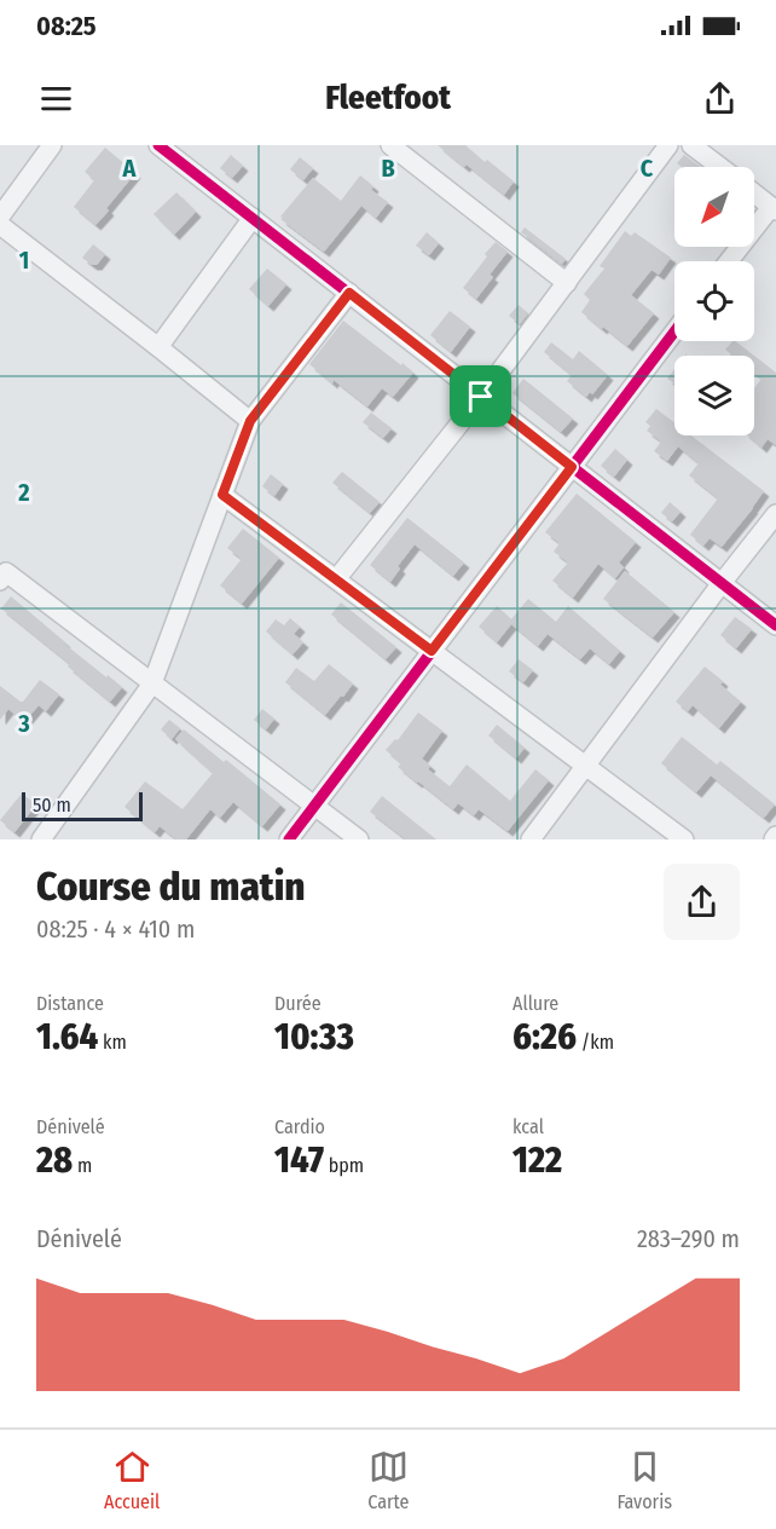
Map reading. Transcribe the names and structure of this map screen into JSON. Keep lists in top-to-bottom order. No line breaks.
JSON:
{"scale_bar":"50 m","north":"bottom left","page":{"status":"08:25","header":"Fleetfoot","scale":"50 m","heading":["Course du matin","08:25 · 4 × 410 m"],"stats":[["Distance","1.64 km"],["Durée","10:33"],["Allure","6:26 /km"],["Dénivelé","28 m"],["Cardio","147 bpm"],["kcal","122"]],"chart":["Dénivelé","283–290 m"],"tabs":["Accueil","Carte","Favoris"]},"grid":{"columns":["A","B","C"],"rows":["1","2","3"]}}
